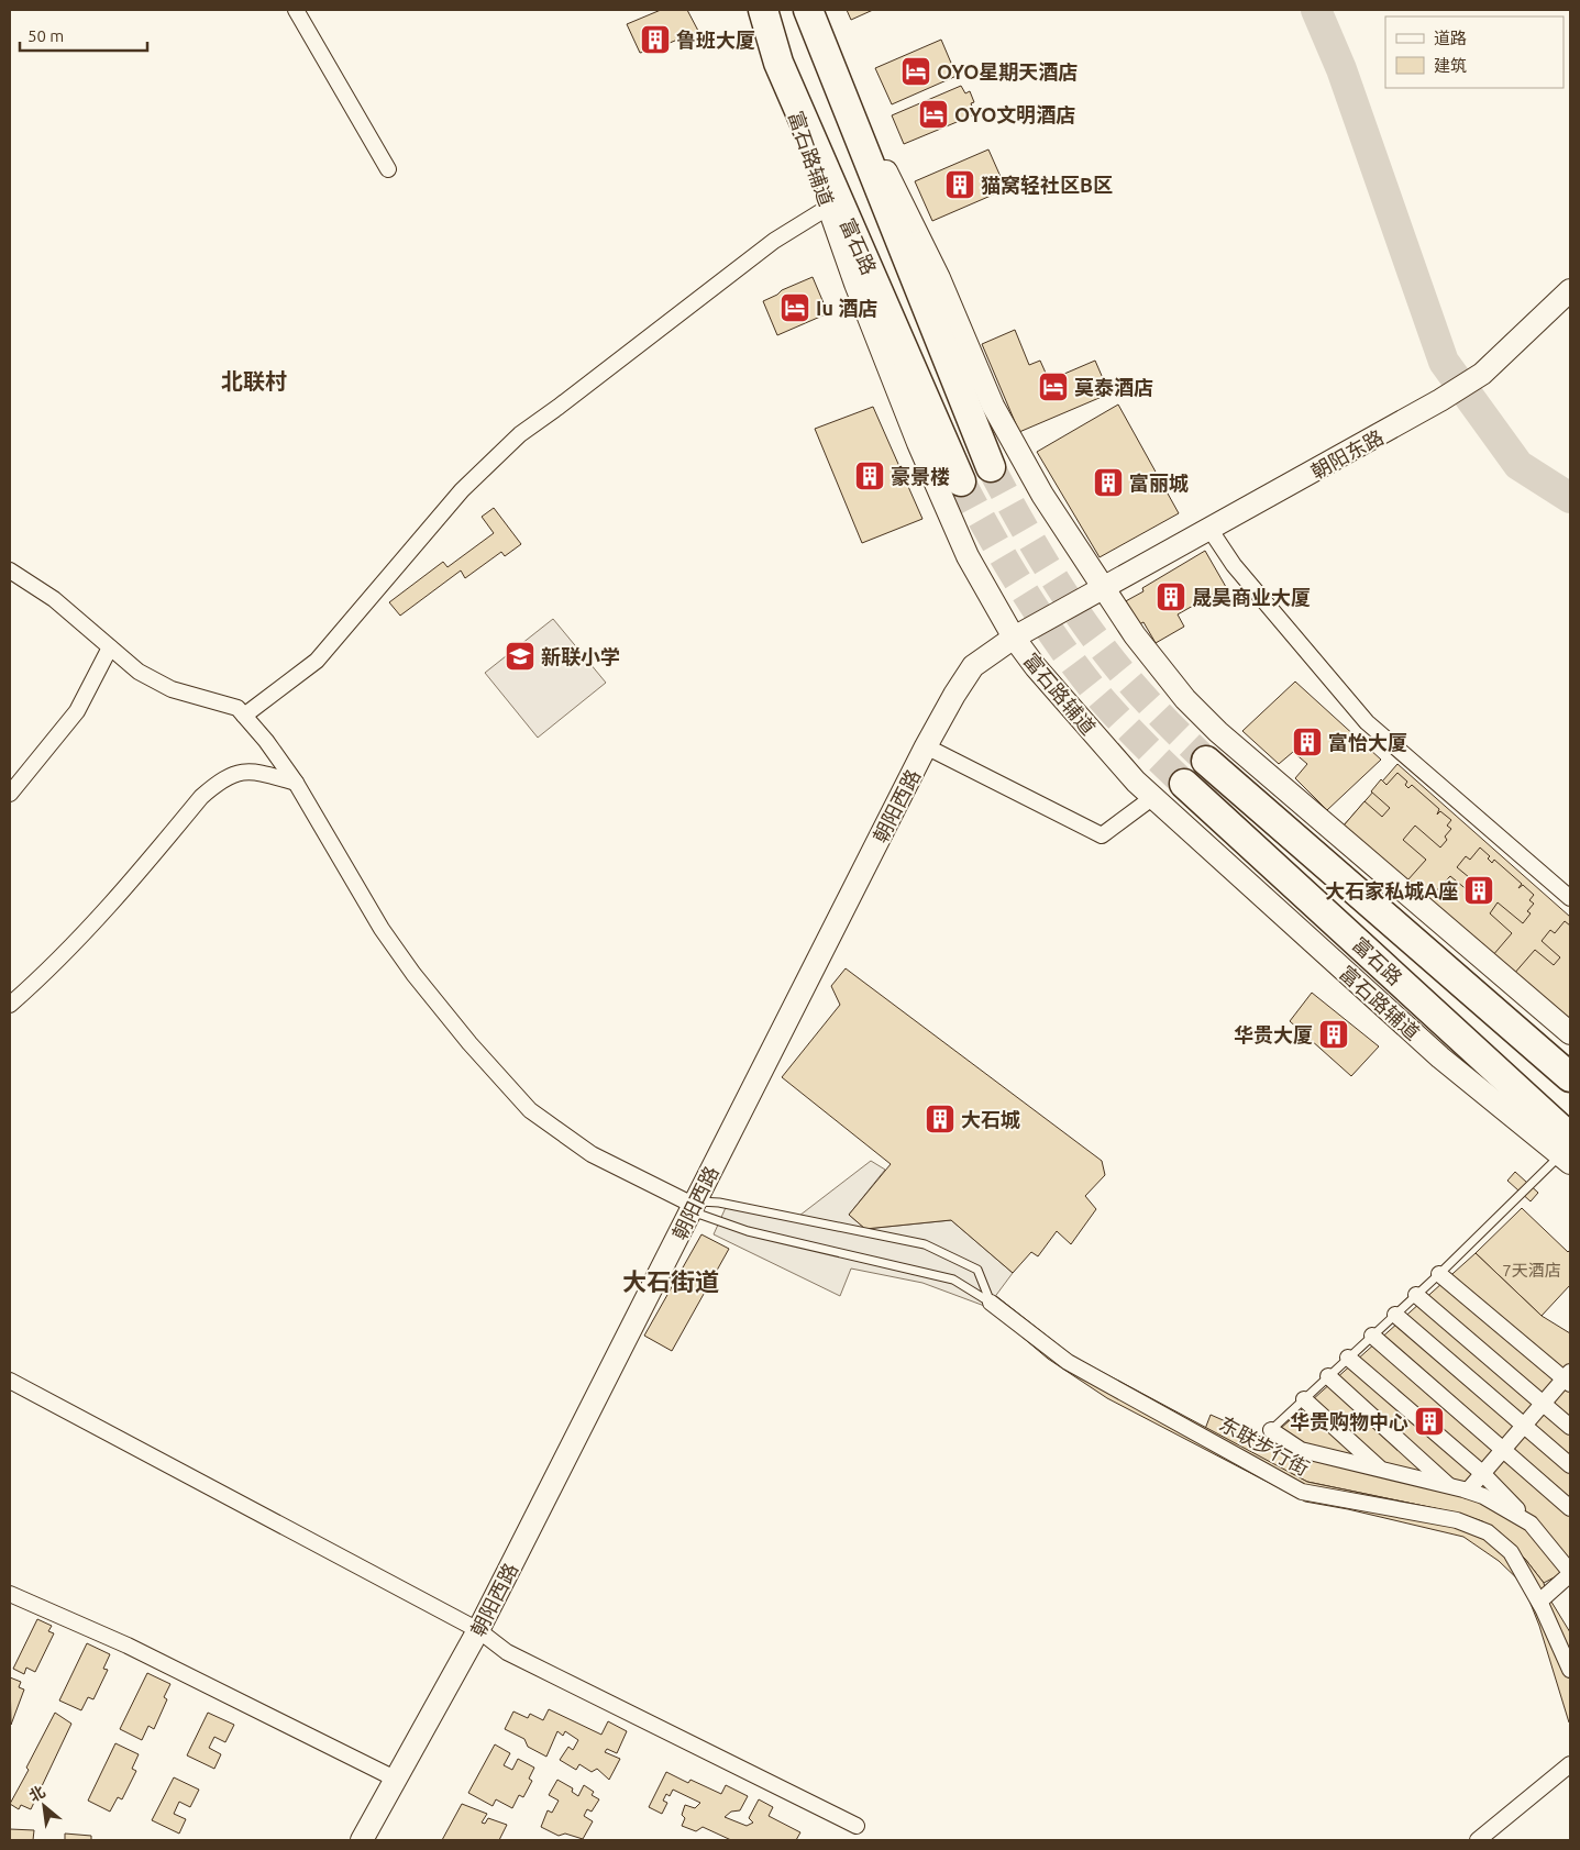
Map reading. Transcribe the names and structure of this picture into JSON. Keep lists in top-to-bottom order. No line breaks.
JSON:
{"streets":{"highway":["富石路"],"main road":["富石路辅道","朝阳东路","朝阳西路"],"street":["东联步行街"]},"crossings":[["富石路辅道","富石路"],["富石路辅道","朝阳西路"],["朝阳东路","朝阳西路"]],"districts":["北联村","大石街道"],"places":{"building":["鲁班大厦","猫窝轻社区B区","豪景楼","富丽城","晟昊商业大厦","富怡大厦","大石家私城A座","华贵大厦","大石城","华贵购物中心"],"hotel":["OYO星期天酒店","OYO文明酒店","Iu 酒店","莫泰酒店"],"school or university":["新联小学"]},"house_numbers":["7天酒店"],"legend":["道路","建筑"],"scale_bar":"50 m","north":"top left"}
